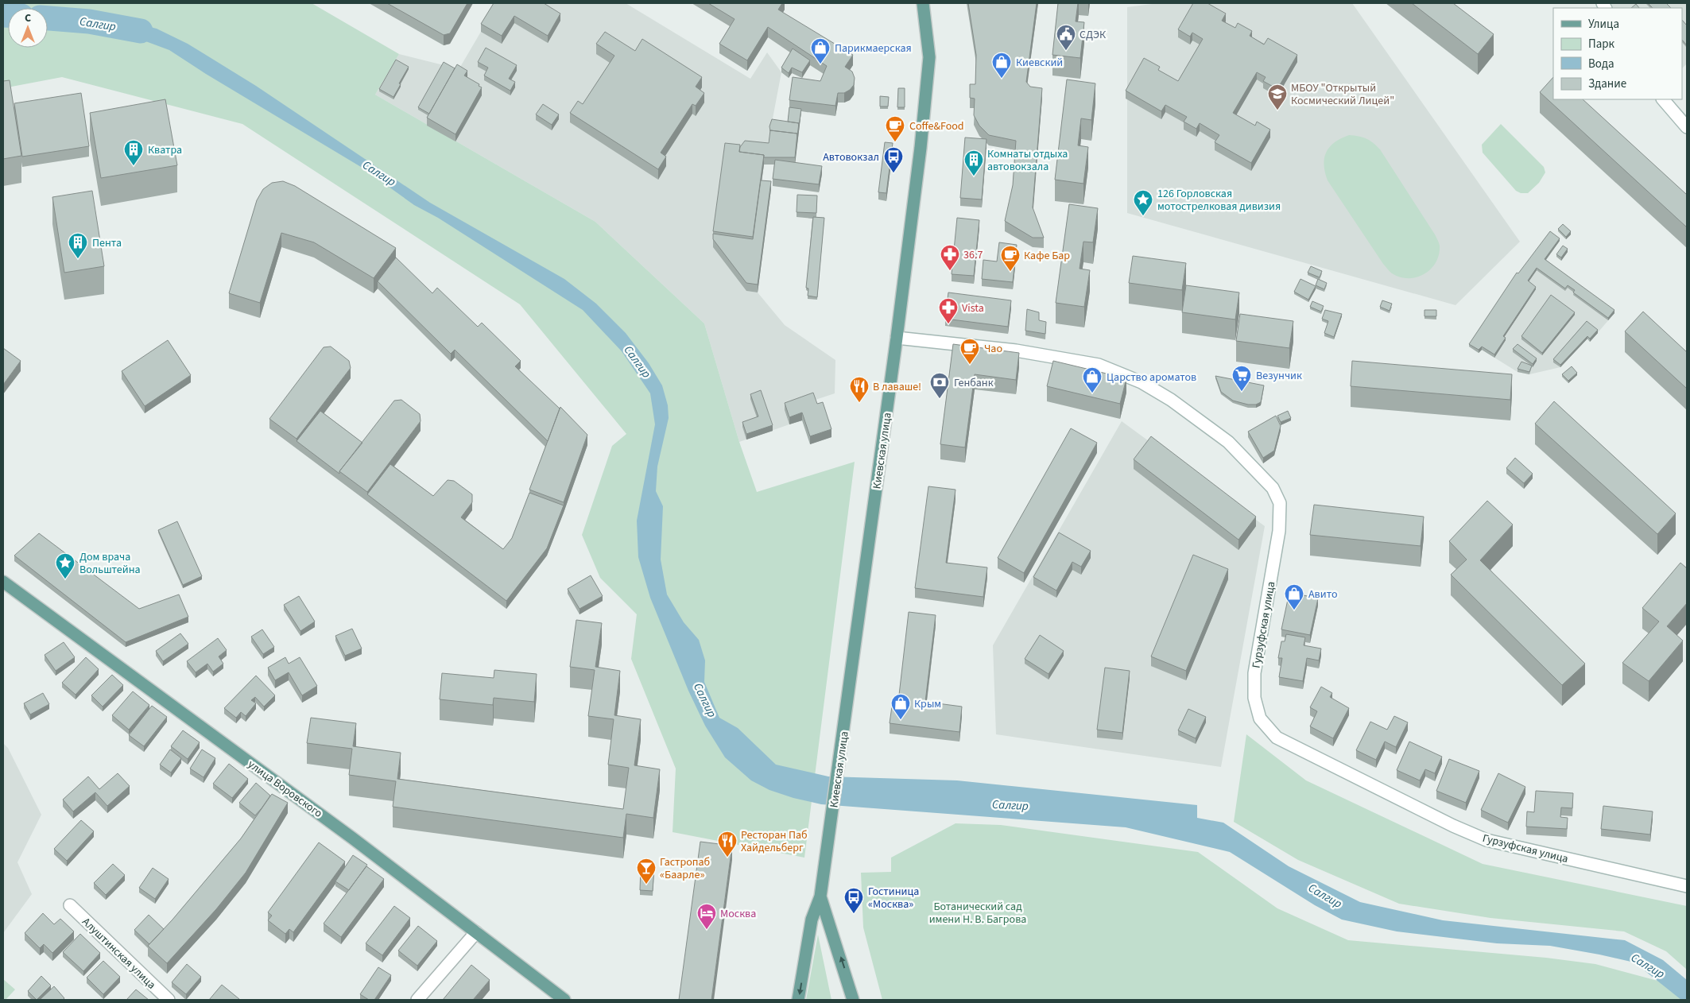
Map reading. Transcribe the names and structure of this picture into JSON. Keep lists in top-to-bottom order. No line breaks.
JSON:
{"streets":{"main road":["Киевская улица","Гурзуфская улица","улица Воровского","Алуштинская улица"]},"crossings":[["Киевская улица","Гурзуфская улица"]],"water":["Салгир"],"parks":["Ботанический сад имени Н. В. Багрова"],"places":{"public building":["СДЭК"],"shop":["Парикмаерская","Киевский","Царство ароматов","Авито","Крым"],"school or university":["МБОУ \"Открытый Космический Лицей\""],"cafe":["Coffe&Food","Кафе Бар","Чао"],"building":["Кватра","Комнаты отдыха автовокзала","Пента"],"bus stop":["Автовокзал","Гостиница «Москва»"],"place":["126 Горловская мотострелковая дивизия","Дом врача Вольштейна"],"pharmacy":["36.7","Vista"],"supermarket":["Везунчик"],"bank":["Генбанк"],"restaurant":["В лаваше!","Ресторан Паб Хайдельберг"],"bar":["Гастропаб «Баарле»"],"hotel":["Москва"]},"legend":["Улица","Парк","Вода","Здание"],"north":"top"}
